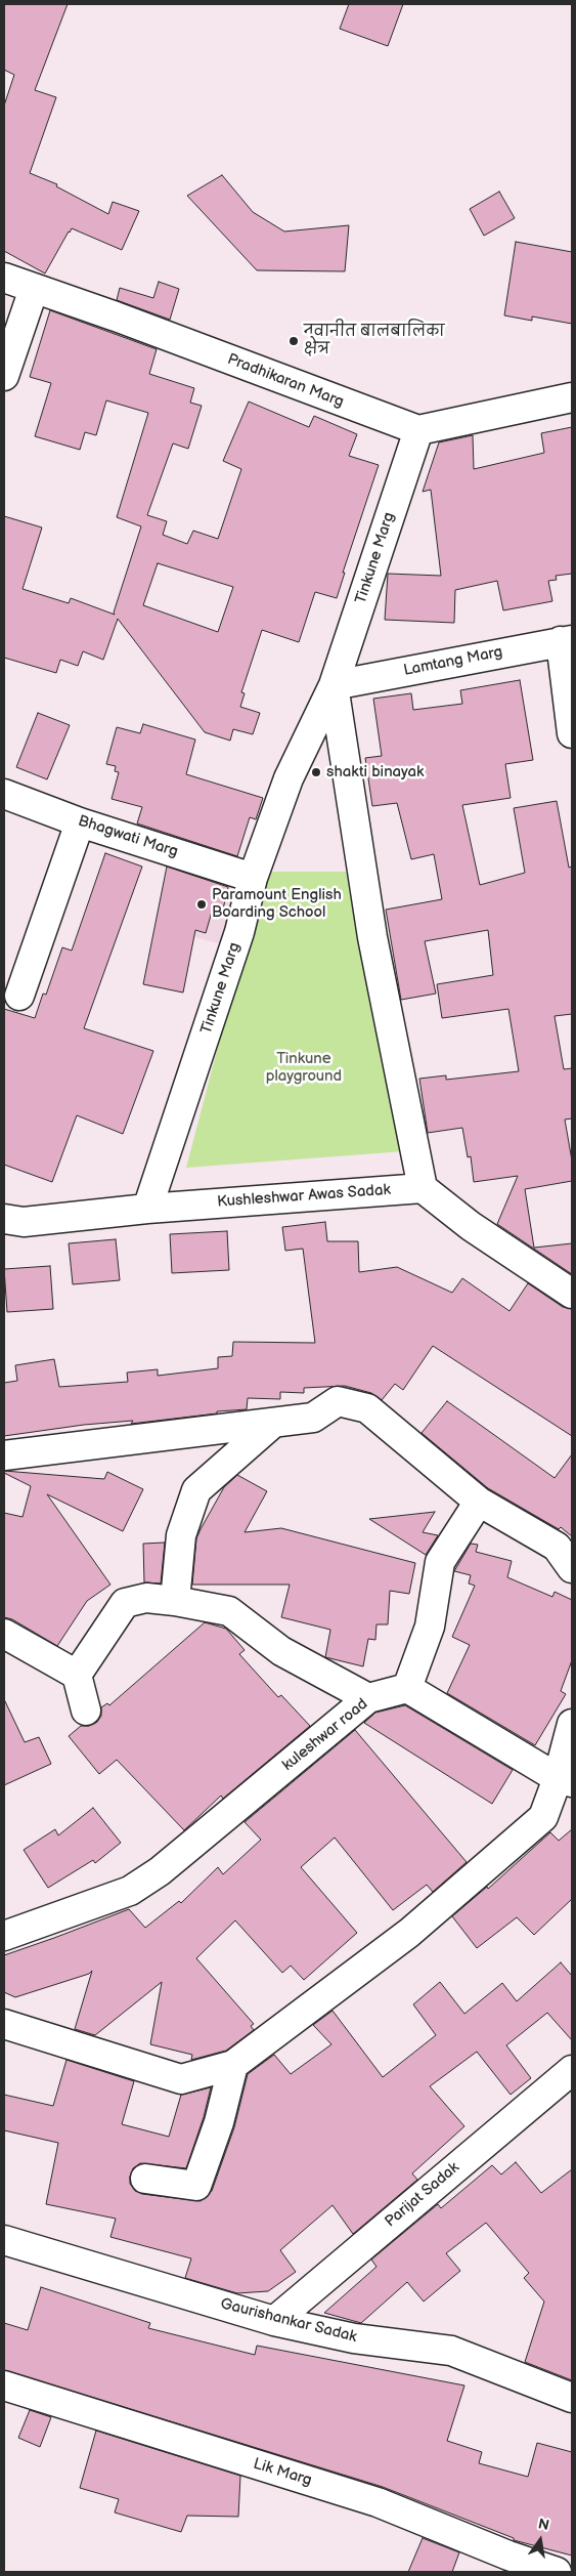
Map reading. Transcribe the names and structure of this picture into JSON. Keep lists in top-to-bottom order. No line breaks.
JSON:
{"streets":{"street":["Pradhikaran Marg","Tinkune Marg","Lamtang Marg","Bhagwati Marg","Kushleshwar Awas Sadak","kuleshwar road","Parijat Sadak","Gaurishankar Sadak","Lik Marg"]},"crossings":[["Pradhikaran Marg","Tinkune Marg"],["Tinkune Marg","Lamtang Marg"],["Tinkune Marg","Bhagwati Marg"],["Tinkune Marg","Kushleshwar Awas Sadak"],["Parijat Sadak","Gaurishankar Sadak"]],"parks":["Tinkune playground"],"places":["नवानीत बालबालिका क्षेत्र","shakti binayak","Paramount English Boarding School"],"north":"top"}
